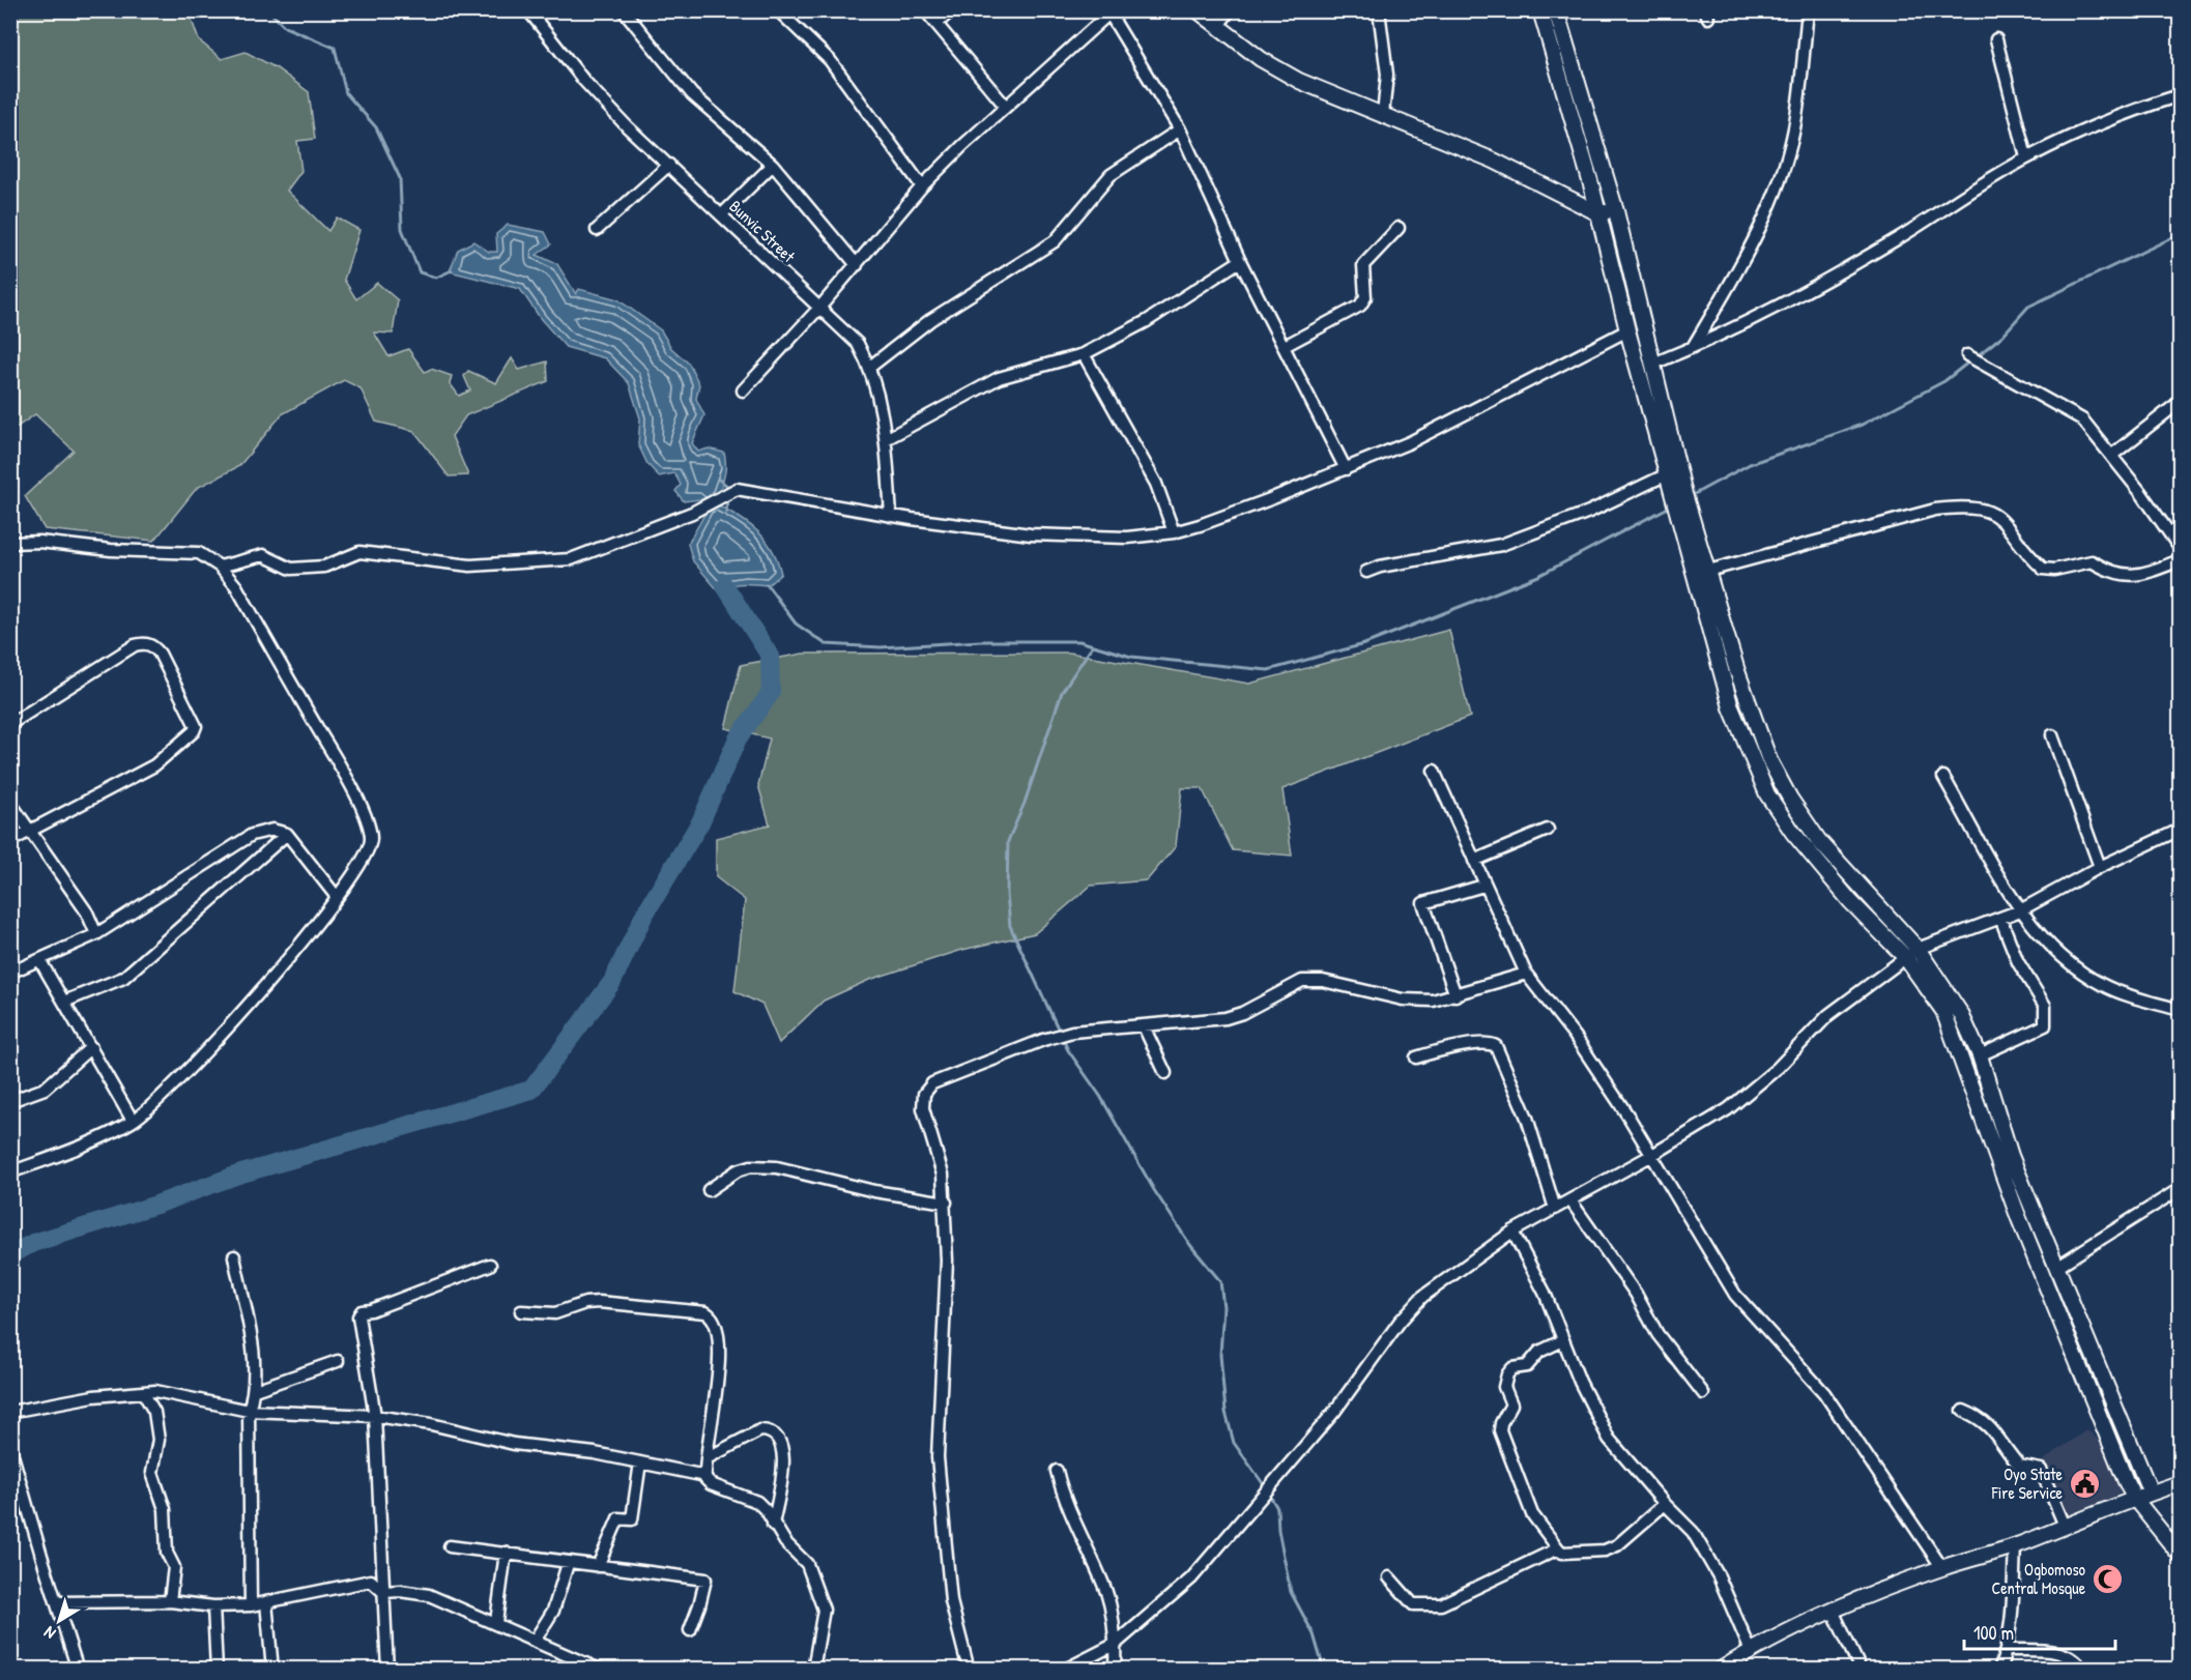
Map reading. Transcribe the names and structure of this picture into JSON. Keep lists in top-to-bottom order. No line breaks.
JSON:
{"streets":{"street":["Bunvic Street"]},"places":{"public building":["Oyo State Fire Service"],"mosque":["Ogbomoso Central Mosque"]},"scale_bar":"100 m","north":"bottom left"}
